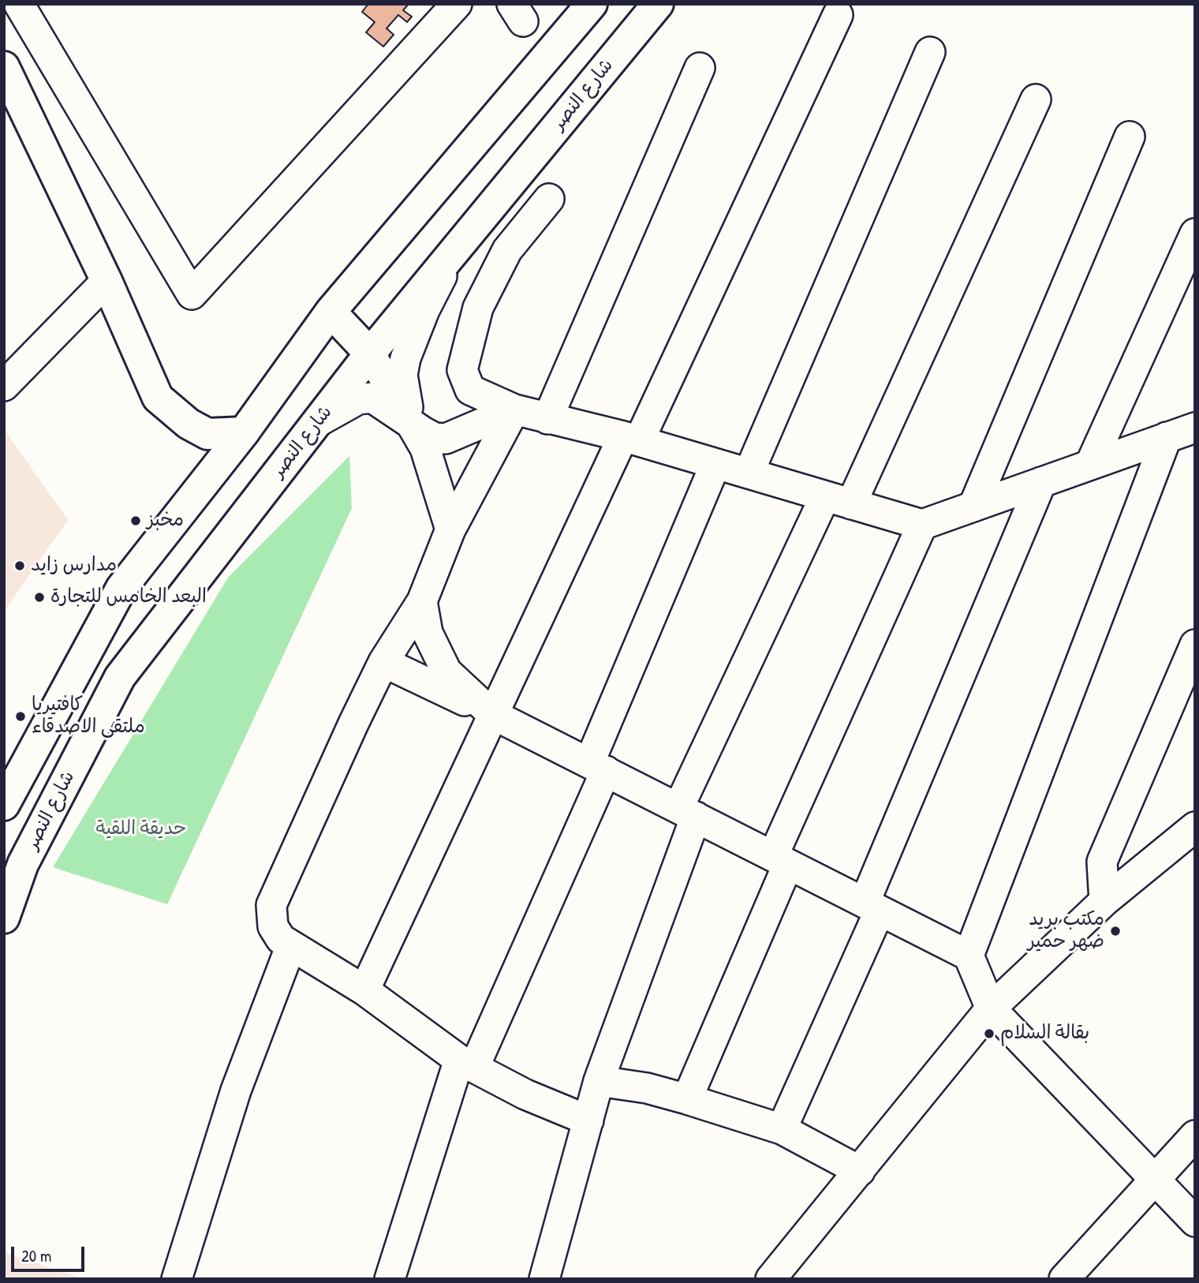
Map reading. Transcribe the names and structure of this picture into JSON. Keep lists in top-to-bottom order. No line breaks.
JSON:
{"streets":{"main road":["شارع النصر"]},"parks":["حديقة اللقية"],"places":["مخبز","مدارس زايد","البعد الخامس للتجارة","كافتيريا ملتقى الاصدقاء","مكتب بريد ضهر حمير","بقالة السلام"],"scale_bar":"20 m"}
